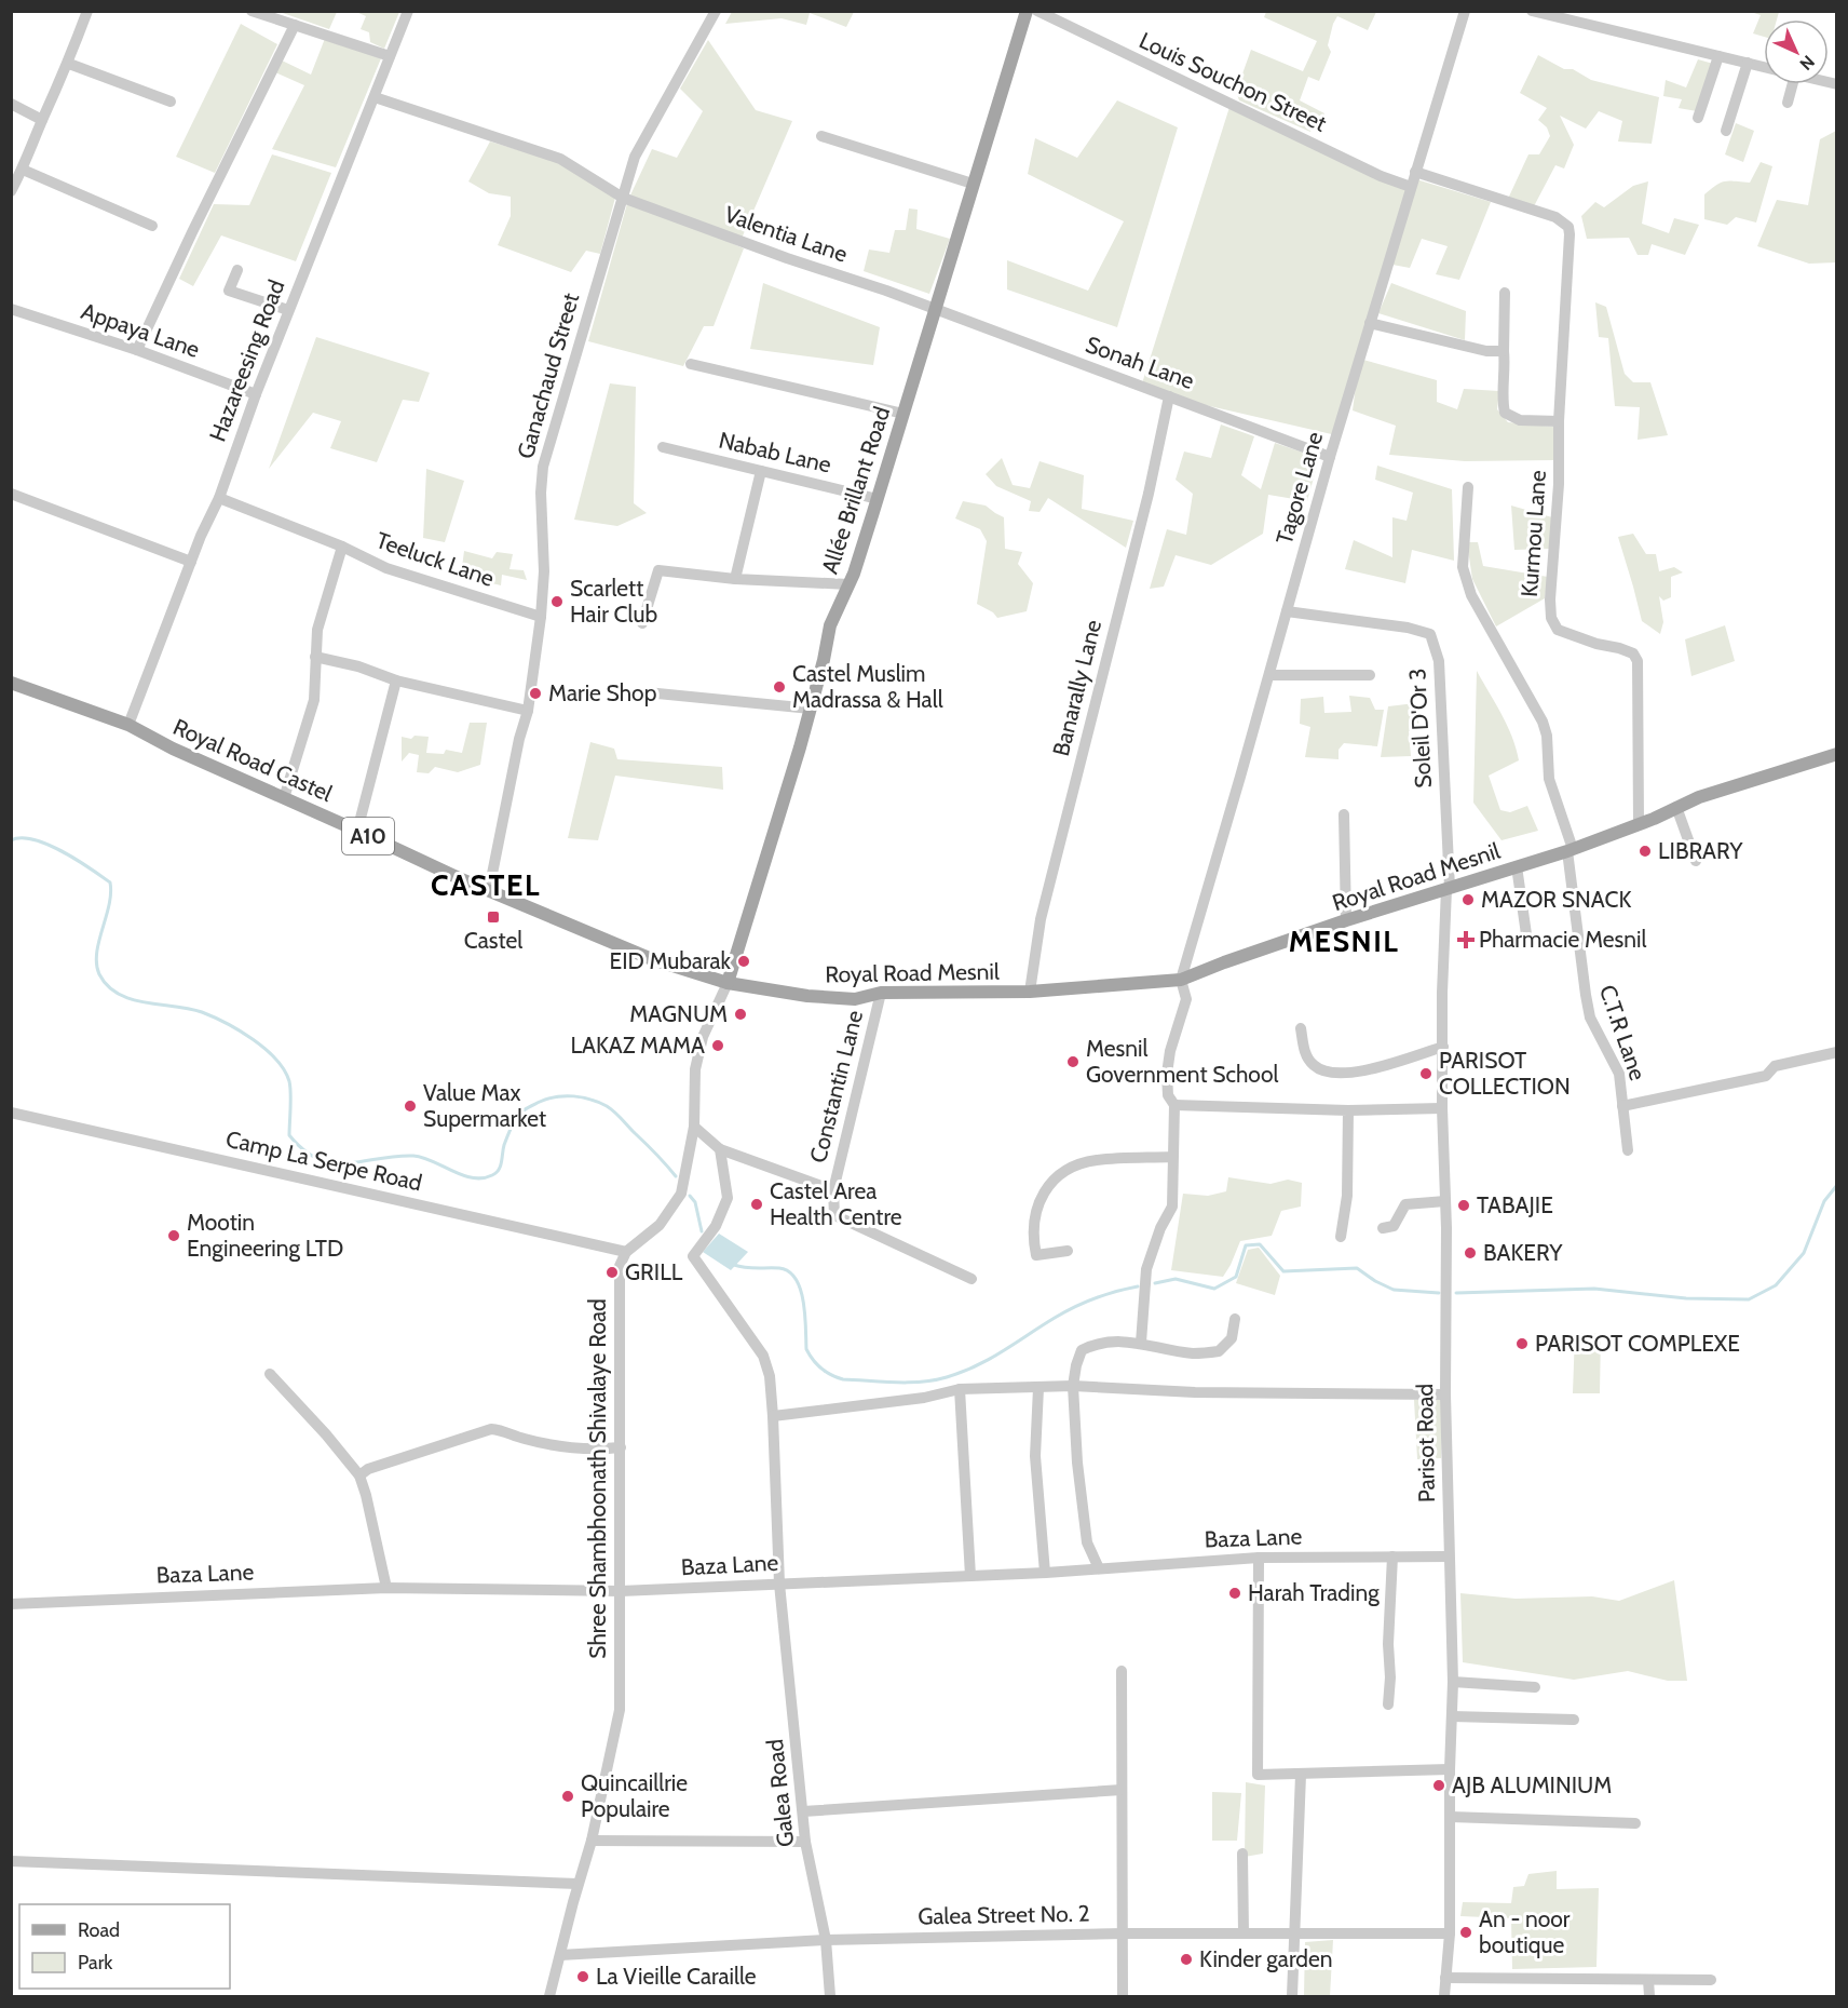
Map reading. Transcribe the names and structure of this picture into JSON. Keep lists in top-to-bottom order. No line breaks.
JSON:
{"streets":{"main road":["Allée Brillant Road","Royal Road Castel","A10","Royal Road Mesnil"],"street":["Louis Souchon Street","Valentia Lane","Appaya Lane","Hazareesing Road","Sonah Lane","Ganachaud Street","Nabab Lane","Tagore Lane","Kurmou Lane","Teeluck Lane","Banarally Lane","Soleil D'Or 3","C.T.R Lane","Constantin Lane","Camp La Serpe Road","Parisot Road","Shree Shambhoonath Shivalaye Road","Baza Lane","Galea Road","Galea Street No. 2"]},"crossings":[["Louis Souchon Street","Tagore Lane"],["Valentia Lane","Hazareesing Road"],["Valentia Lane","Sonah Lane"],["Valentia Lane","Ganachaud Street"],["Valentia Lane","Allée Brillant Road"],["Appaya Lane","Hazareesing Road"],["Hazareesing Road","Royal Road Castel"],["Sonah Lane","Tagore Lane"],["Sonah Lane","Allée Brillant Road"],["Sonah Lane","Banarally Lane"],["Ganachaud Street","Teeluck Lane"],["Ganachaud Street","Royal Road Castel"],["Nabab Lane","Allée Brillant Road"],["Tagore Lane","Kurmou Lane"],["Tagore Lane","Soleil D'Or 3"],["Tagore Lane","Royal Road Mesnil"],["Allée Brillant Road","Royal Road Castel"],["Allée Brillant Road","Royal Road Mesnil"],["Kurmou Lane","Royal Road Mesnil"],["Teeluck Lane","Royal Road Castel"],["Banarally Lane","Royal Road Mesnil"],["Soleil D'Or 3","Royal Road Mesnil"],["Soleil D'Or 3","Parisot Road"],["Royal Road Castel","Royal Road Mesnil"],["Royal Road Mesnil","C.T.R Lane"],["Royal Road Mesnil","Constantin Lane"],["Royal Road Mesnil","Parisot Road"],["Camp La Serpe Road","Shree Shambhoonath Shivalaye Road"],["Parisot Road","Baza Lane"],["Parisot Road","Galea Street No. 2"],["Shree Shambhoonath Shivalaye Road","Baza Lane"],["Shree Shambhoonath Shivalaye Road","Galea Street No. 2"],["Baza Lane","Galea Road"],["Galea Road","Galea Street No. 2"]],"districts":["CASTEL","MESNIL"],"places":{"other":["Scarlett Hair Club","Castel Muslim Madrassa & Hall","Marie Shop","LIBRARY","MAZOR SNACK","EID Mubarak","MAGNUM","LAKAZ MAMA","Mesnil Government School","PARISOT COLLECTION","Value Max Supermarket","Castel Area Health Centre","TABAJIE","Mootin Engineering LTD","BAKERY","GRILL","PARISOT COMPLEXE","Harah Trading","AJB ALUMINIUM","Quincaillrie Populaire","An - noor boutique","Kinder garden","La Vieille Caraille"],"transit":["Castel"],"health":["Pharmacie Mesnil"]},"legend":["Road","Park"],"north":"bottom right"}
